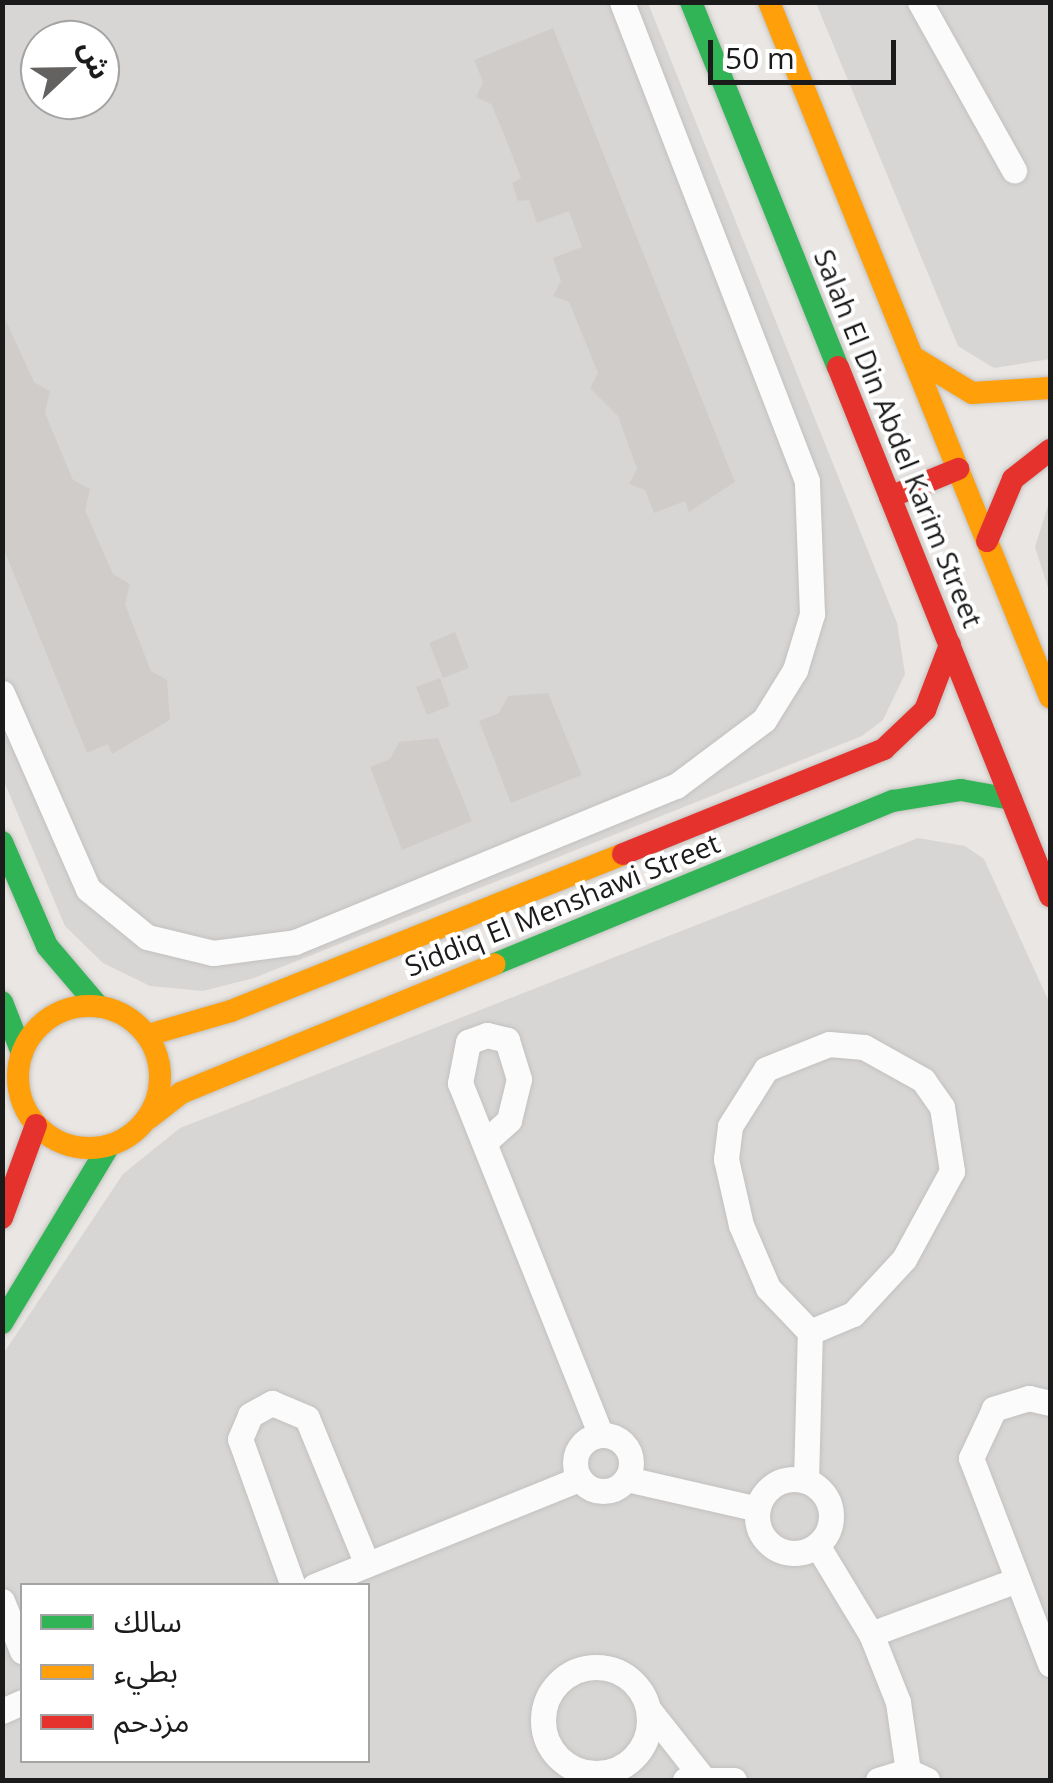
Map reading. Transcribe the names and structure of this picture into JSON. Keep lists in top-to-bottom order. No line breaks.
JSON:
{"streets":{"street":["Salah El Din Abdel Karim Street","Siddiq El Menshawi Street"]},"crossings":[["Salah El Din Abdel Karim Street","Siddiq El Menshawi Street"]],"legend":["سالك","بطيء","مزدحم"],"scale_bar":"50 m","north":"right"}
